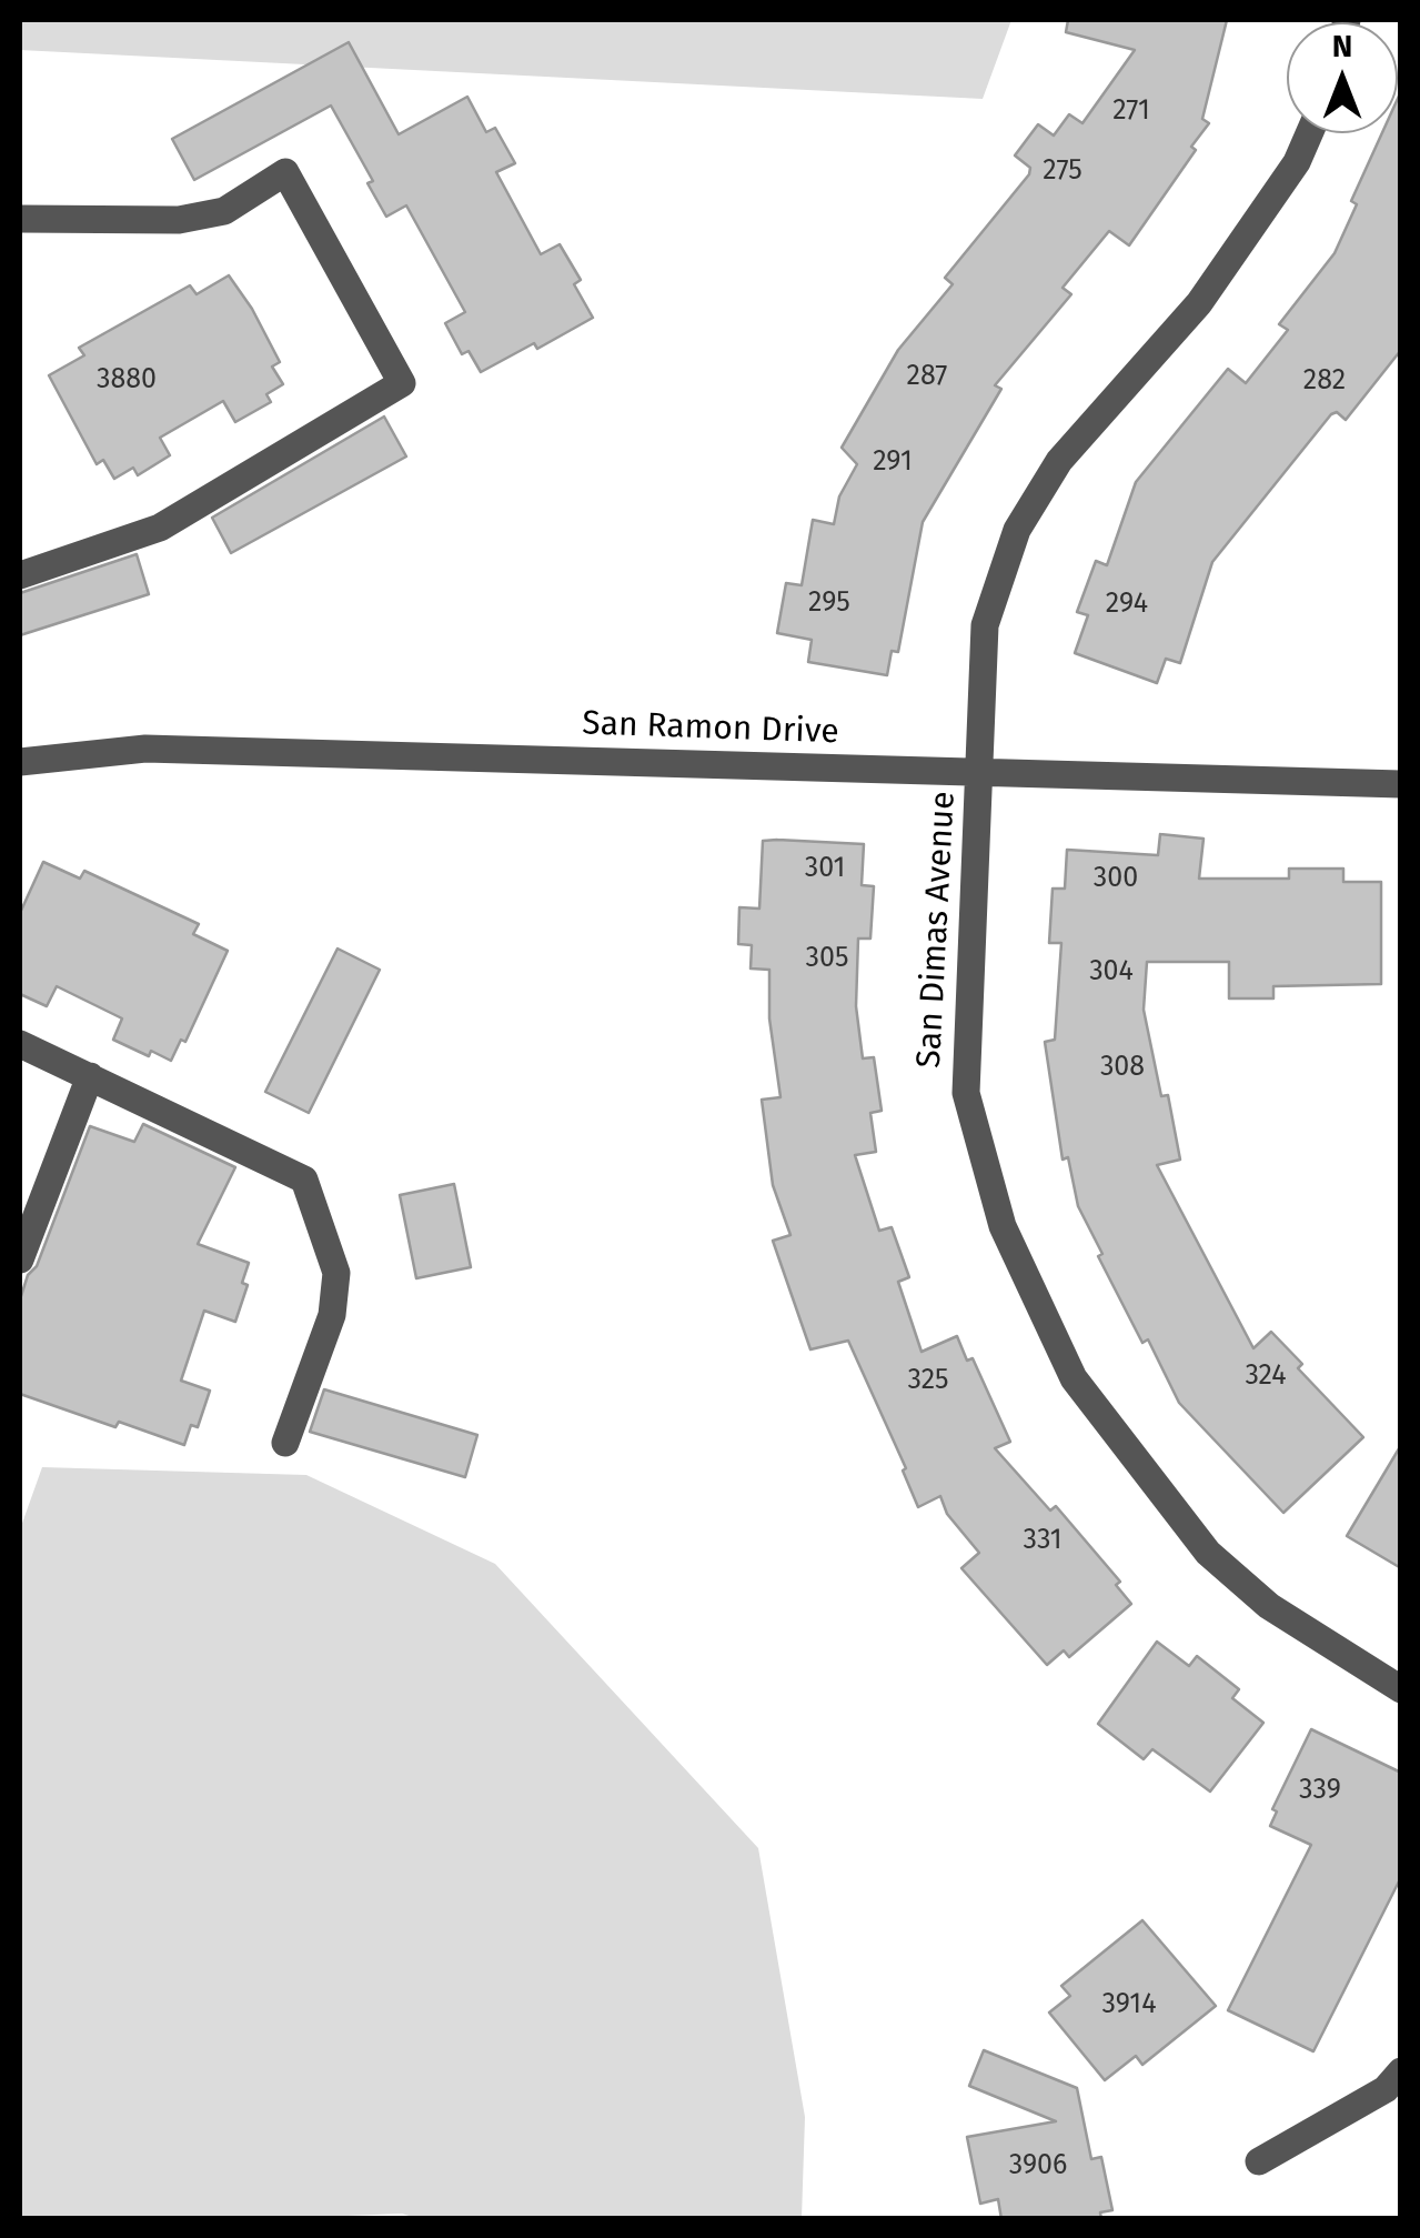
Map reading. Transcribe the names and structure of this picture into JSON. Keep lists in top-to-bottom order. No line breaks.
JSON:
{"streets":{"street":["San Ramon Drive","San Dimas Avenue"]},"crossings":[["San Ramon Drive","San Dimas Avenue"]],"house_numbers":["271","275","287","3880","282","291","295","294","301","300","305","304","308","324","325","331","339","3914","3906"],"north":"top"}
